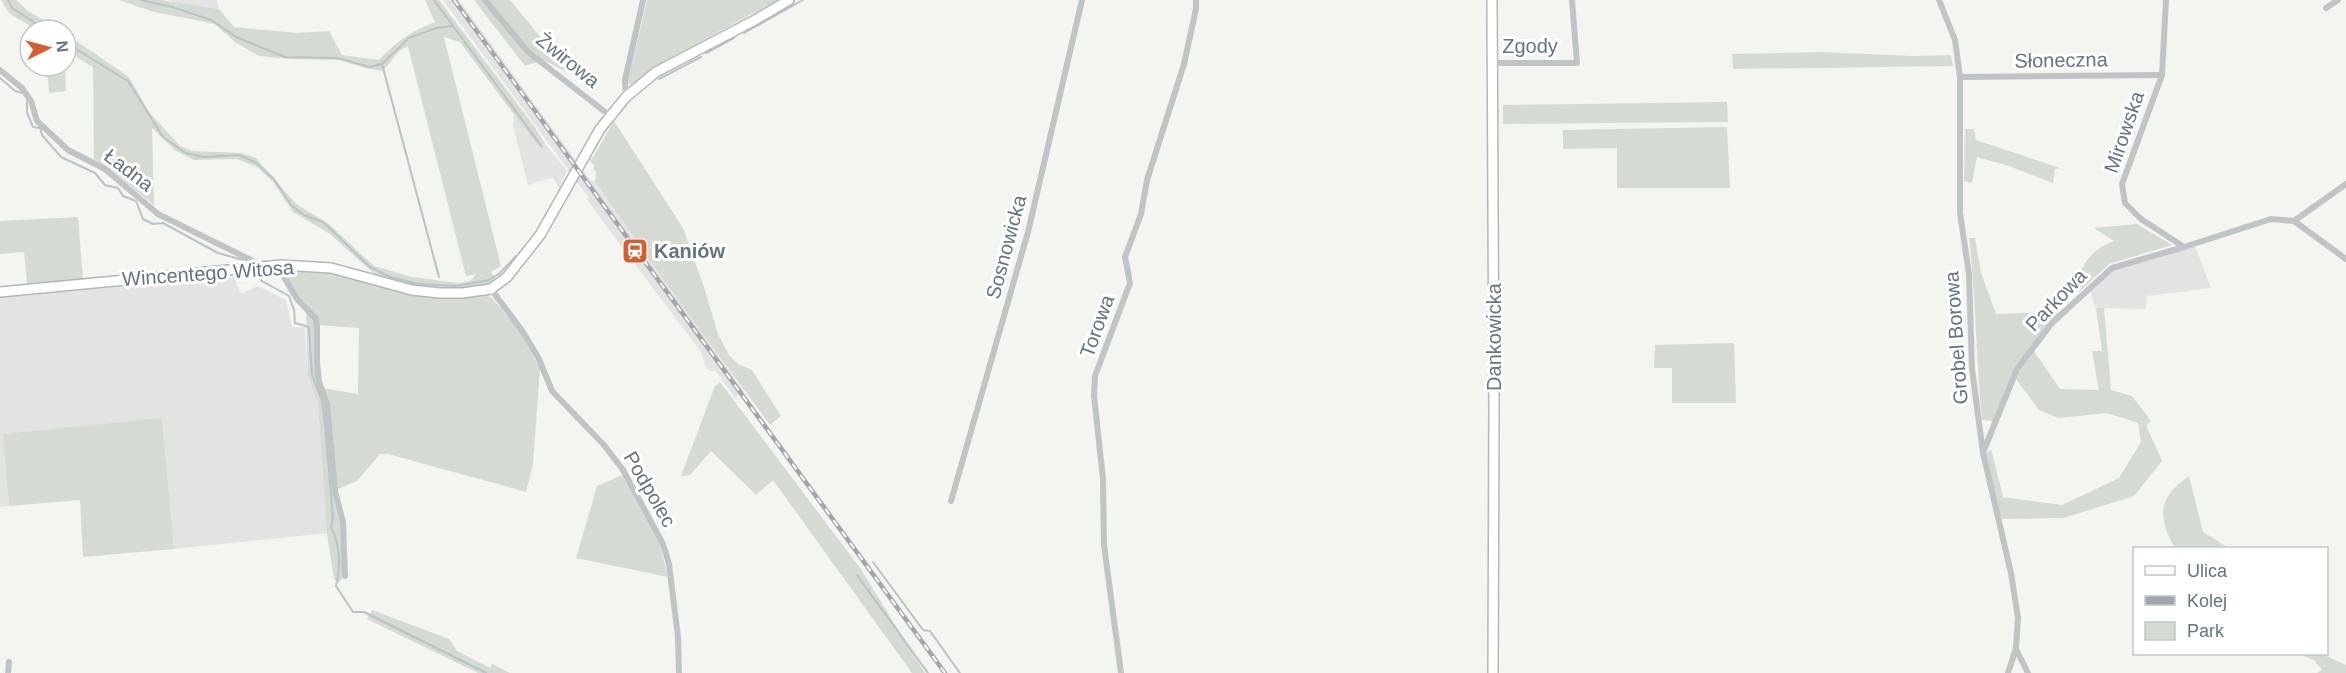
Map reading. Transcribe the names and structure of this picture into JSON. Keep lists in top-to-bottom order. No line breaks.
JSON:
{"streets":{"street":["Zgody","Żwirowa","Słoneczna","Mirowska","Ładna","Sosnowicka","Wincentego Witosa","Parkowa","Torowa","Dankowicka","Grobel Borowa","Podpolec"]},"crossings":[["Zgody","Dankowicka"],["Słoneczna","Mirowska"],["Słoneczna","Grobel Borowa"],["Mirowska","Parkowa"],["Ładna","Wincentego Witosa"],["Wincentego Witosa","Podpolec"],["Parkowa","Grobel Borowa"]],"places":{"station":["Kaniów"]},"legend":["Ulica","Kolej","Park"],"north":"right"}
